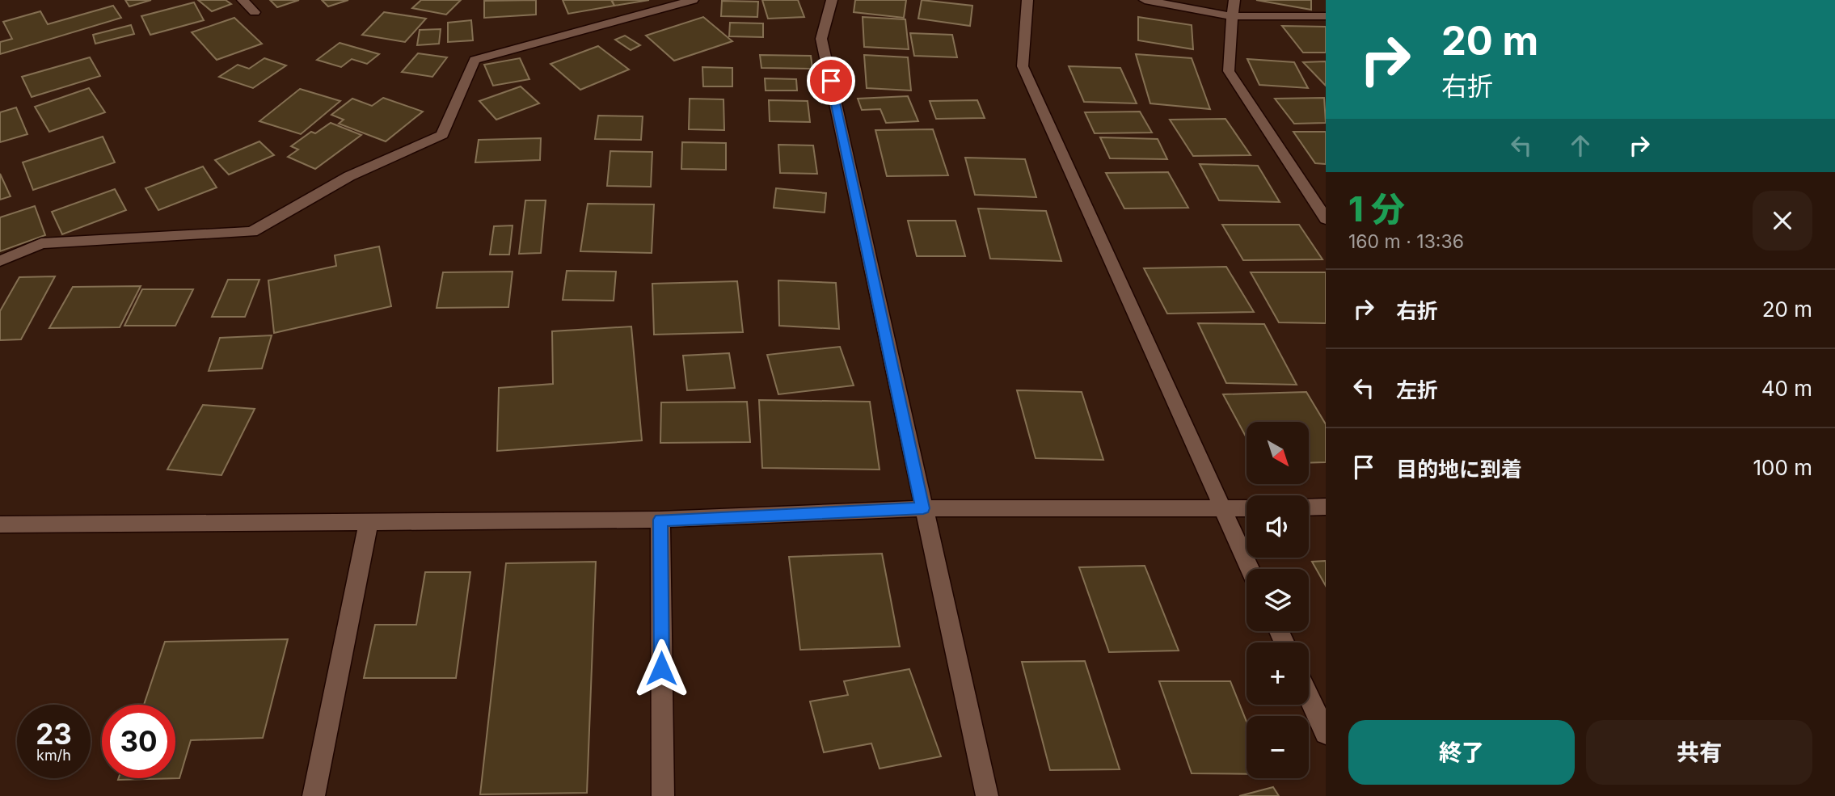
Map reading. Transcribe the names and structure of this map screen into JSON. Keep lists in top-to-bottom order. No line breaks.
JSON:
{"north":"bottom right","page":{"turn":["20 m","右折"],"heading":["1 分","160 m · 13:36"],"list":[{"name":"右折","value":"20 m"},{"name":"左折","value":"40 m"},{"name":"目的地に到着","value":"100 m"}],"map_buttons":["+","−"],"speed":"23 km/h","limit":"30","buttons":["終了","共有"]}}
